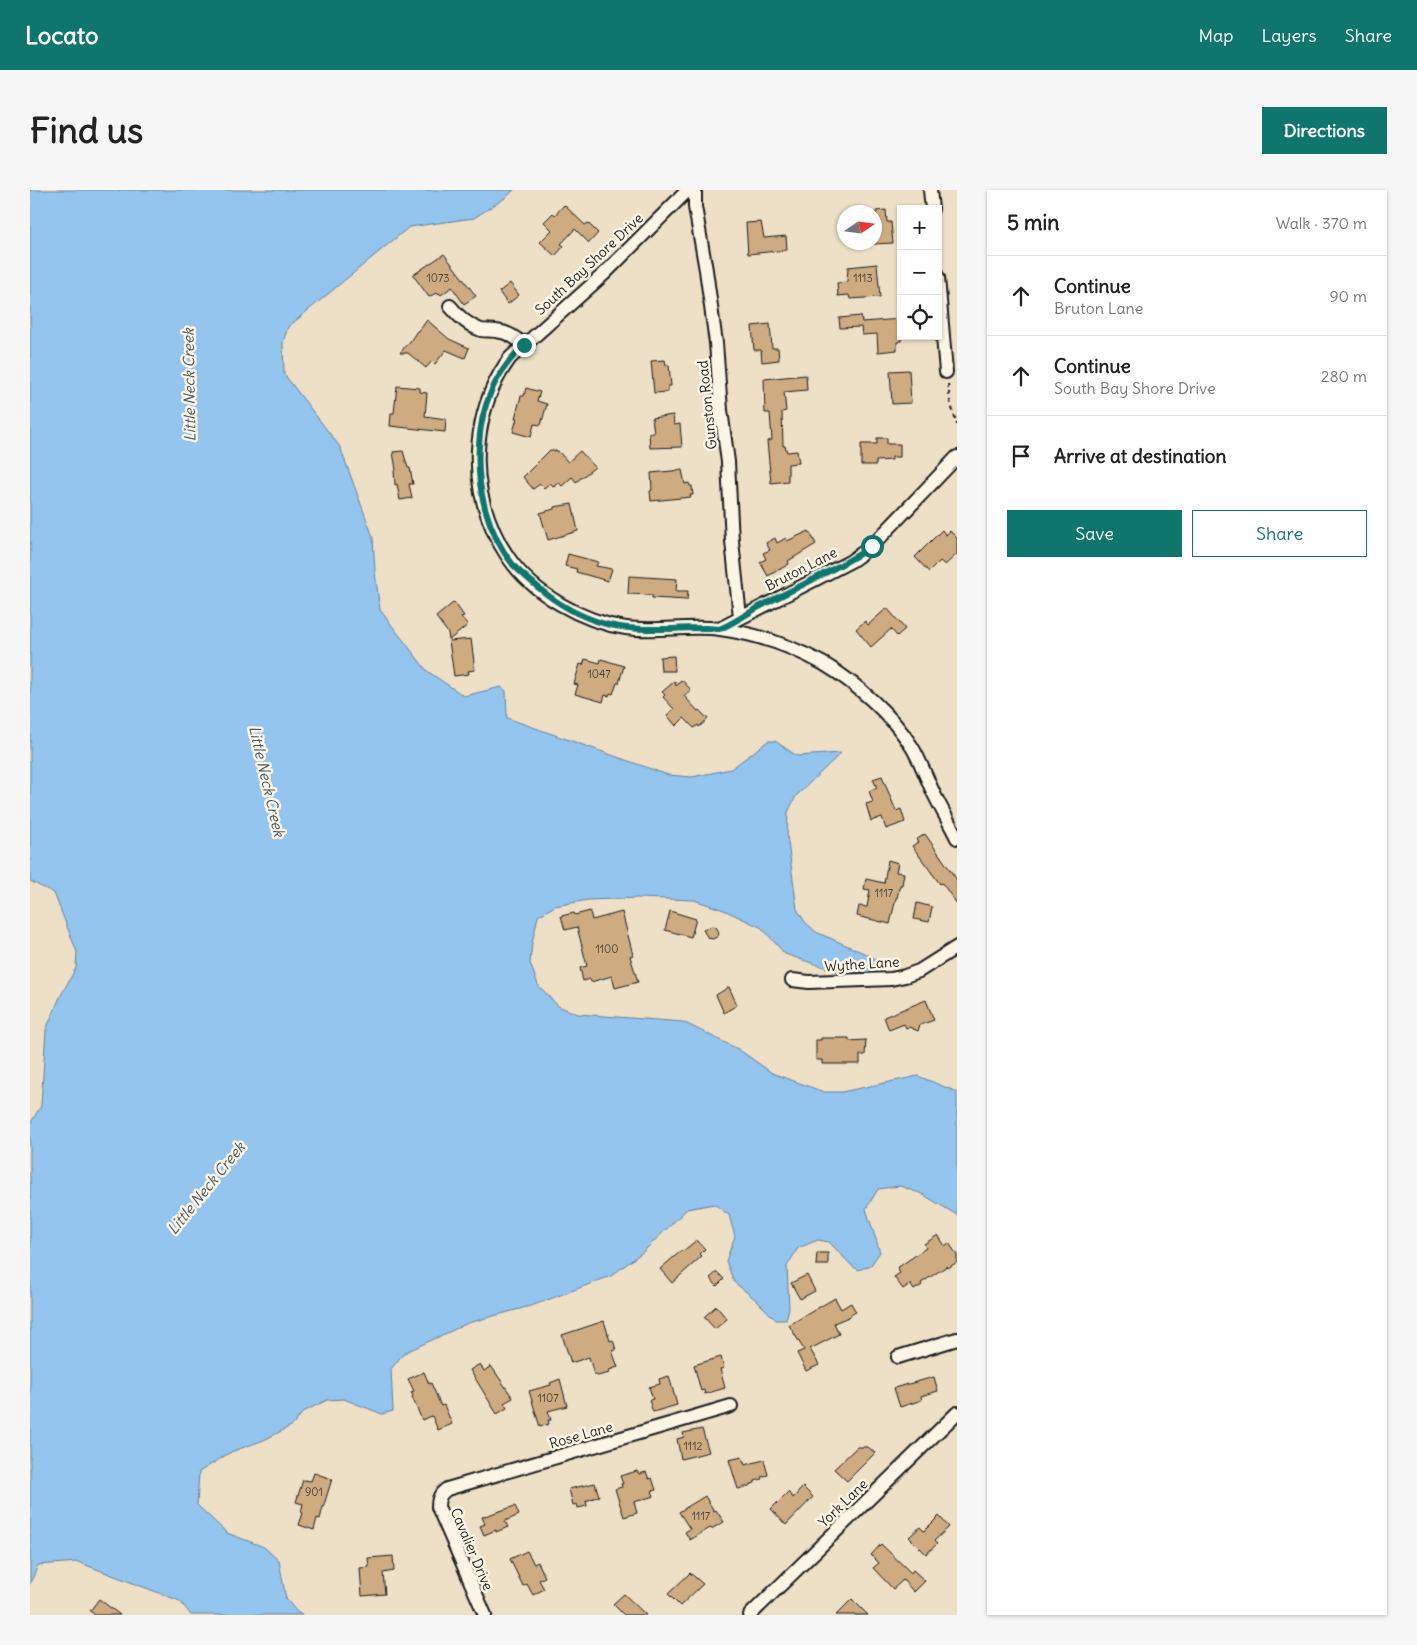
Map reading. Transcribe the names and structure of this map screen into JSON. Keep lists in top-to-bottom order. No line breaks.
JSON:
{"streets":{"street":["South Bay Shore Drive","Gunston Road","Bruton Lane","Wythe Lane","Rose Lane","York Lane","Cavalier Drive"]},"crossings":[["South Bay Shore Drive","Bruton Lane"],["Gunston Road","Bruton Lane"],["Rose Lane","Cavalier Drive"]],"water":["Little Neck Creek"],"house_numbers":["1073","1113","1047","1117","1100","1107","1112","901","1117"],"north":"right","page":{"header":"Locato","nav":["Map","Layers","Share"],"buttons":["Directions",["Save","Share"]],"title":"Find us","heading":["5 min","Walk · 370 m"],"map_buttons":["+","−"],"list":[["Continue","Bruton Lane","90 m"],["Continue","South Bay Shore Drive","280 m"],"Arrive at destination"]}}
